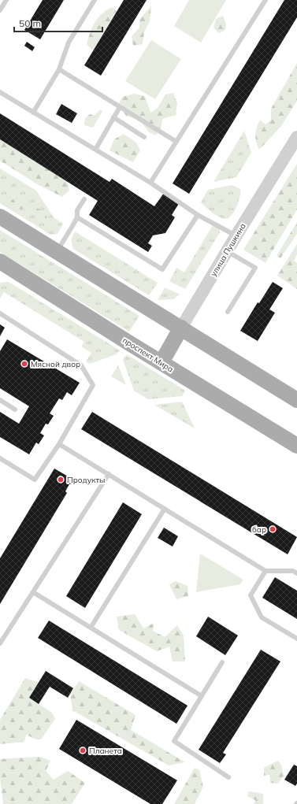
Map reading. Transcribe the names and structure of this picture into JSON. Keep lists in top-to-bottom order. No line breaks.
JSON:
{"streets":{"main road":["улица Пушкина","проспект Мира"]},"crossings":[["улица Пушкина","проспект Мира"]],"places":["Мясной двор","Продукты","бар","Планета"],"scale_bar":"50 m"}
